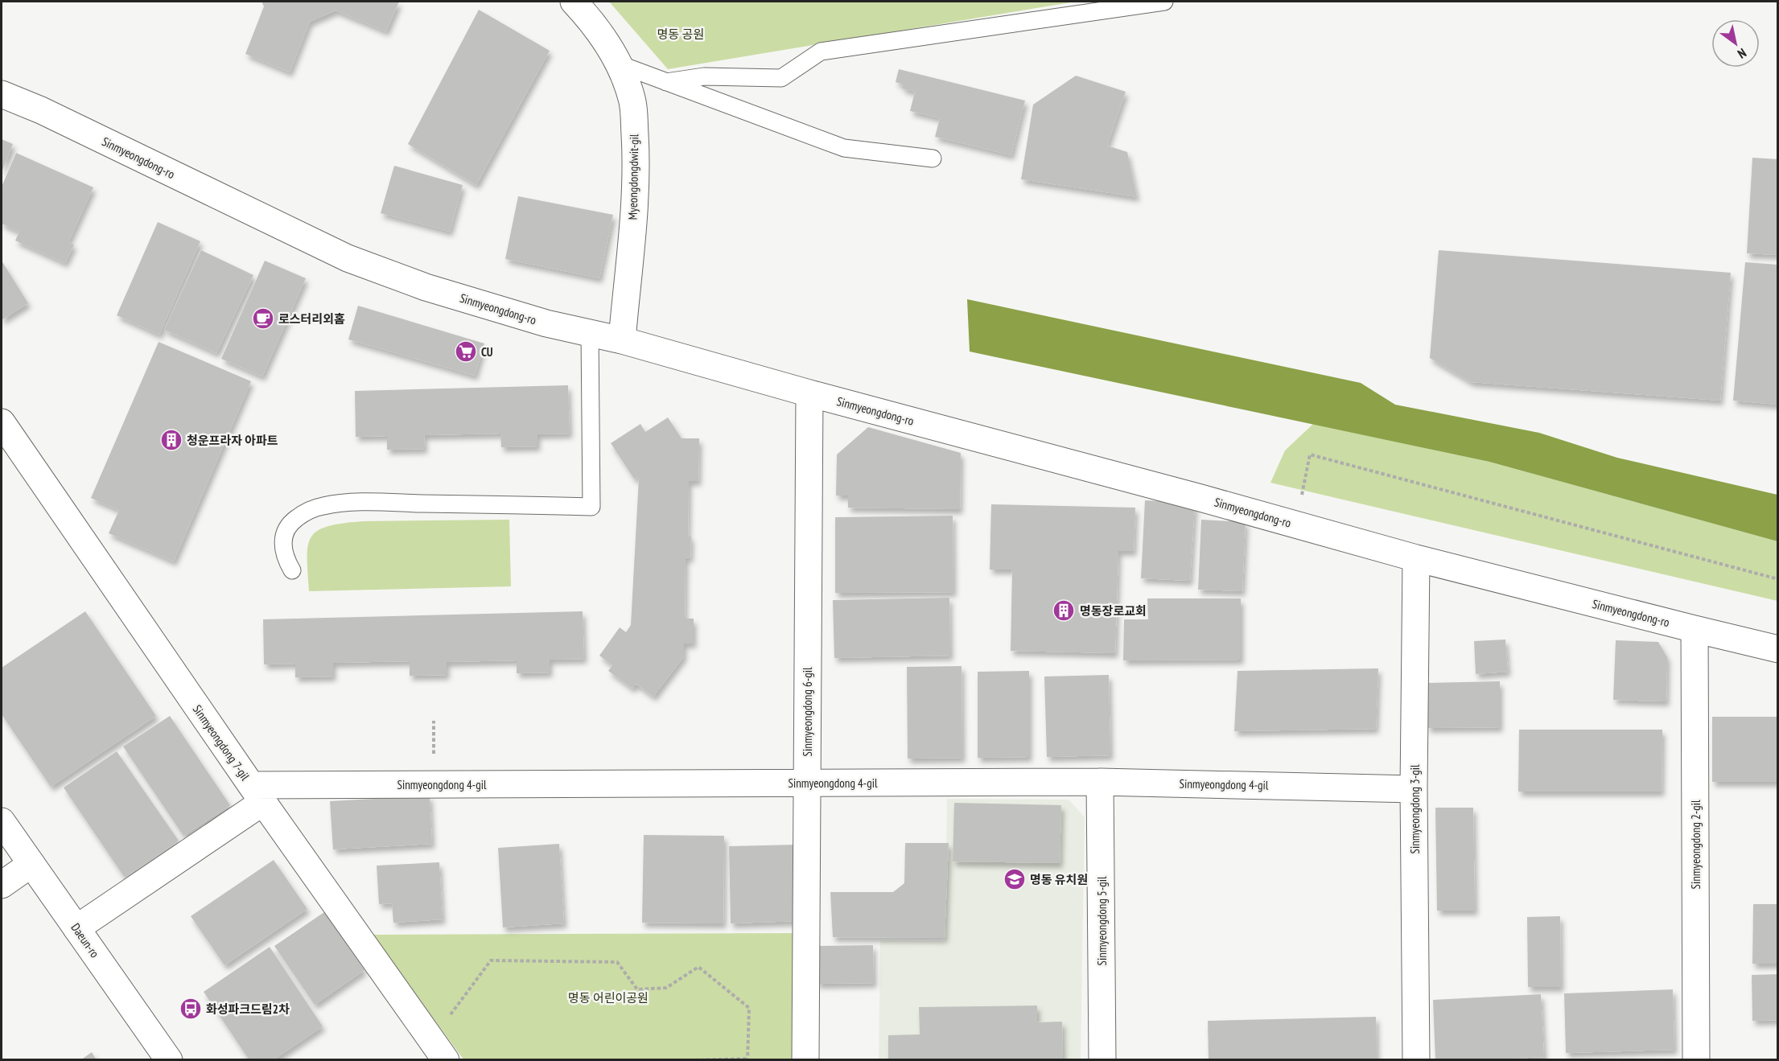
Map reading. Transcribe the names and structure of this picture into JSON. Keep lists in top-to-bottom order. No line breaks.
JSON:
{"streets":{"street":["Sinmyeongdong-ro","Myeongdongdwit-gil","Sinmyeongdong 6-gil","Sinmyeongdong 7-gil","Sinmyeongdong 4-gil","Sinmyeongdong 3-gil","Sinmyeongdong 2-gil","Sinmyeongdong 5-gil","Daeun-ro"]},"crossings":[["Sinmyeongdong-ro","Myeongdongdwit-gil"],["Sinmyeongdong-ro","Sinmyeongdong 6-gil"],["Sinmyeongdong-ro","Sinmyeongdong 3-gil"],["Sinmyeongdong-ro","Sinmyeongdong 2-gil"],["Sinmyeongdong 6-gil","Sinmyeongdong 4-gil"],["Sinmyeongdong 7-gil","Sinmyeongdong 4-gil"],["Sinmyeongdong 4-gil","Sinmyeongdong 3-gil"],["Sinmyeongdong 4-gil","Sinmyeongdong 5-gil"]],"parks":["명동 공원","명동 어린이공원"],"places":{"cafe":["로스터리외홈"],"supermarket":["CU"],"building":["청운프라자 아파트","명동장로교회"],"school or university":["명동 유치원"],"bus stop":["화성파크드림2차"]},"north":"bottom right"}
